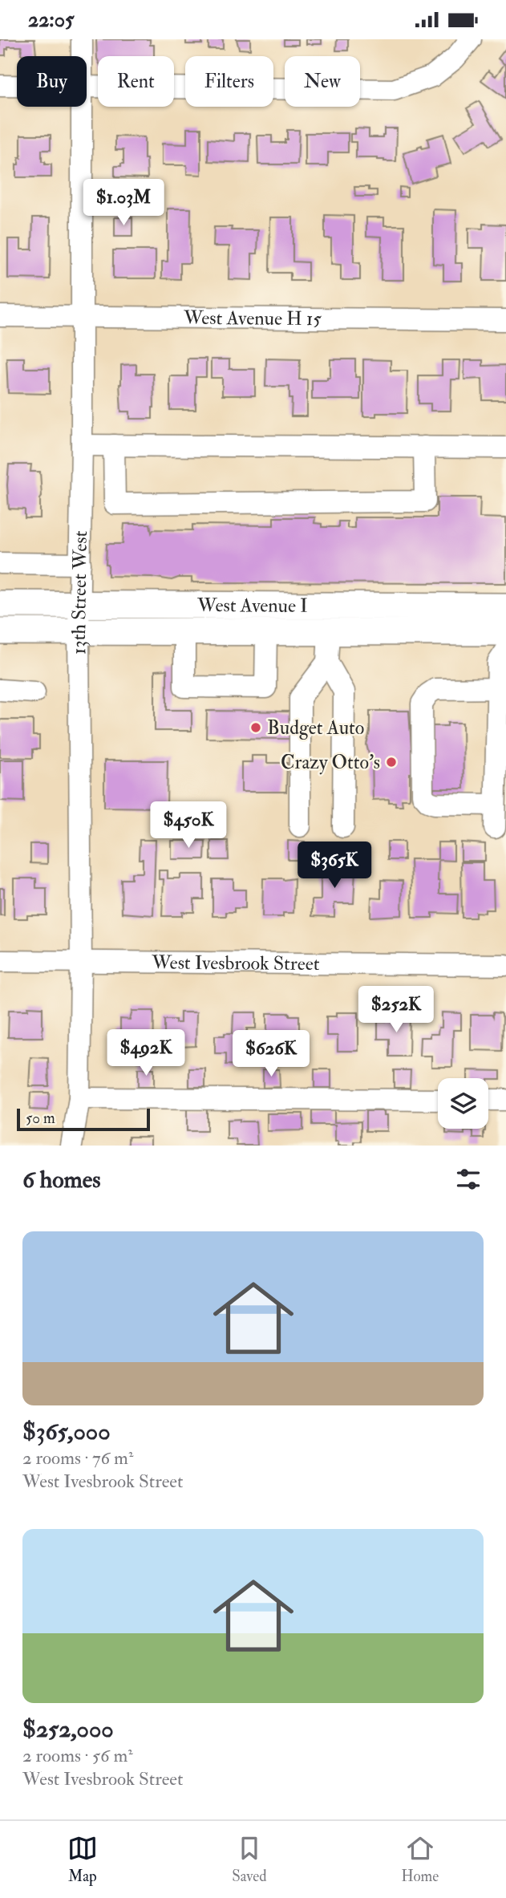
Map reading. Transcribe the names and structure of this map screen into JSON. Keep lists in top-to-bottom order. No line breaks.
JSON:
{"streets":{"main road":["West Avenue I"],"street":["West Avenue H 15","13th Street West","West Ivesbrook Street"]},"crossings":[["West Avenue H 15","13th Street West"],["13th Street West","West Avenue I"],["13th Street West","West Ivesbrook Street"]],"places":["Budget Auto","Crazy Otto's"],"scale_bar":"50 m","page":{"status":"22:05","chip":["Buy","Rent","Filters","New"],"price":["$1.03M","$450K","$365K","$252K","$492K","$626K"],"scale":"50 m","heading":"6 homes","list":[{"name":"$365,000","note":"2 rooms · 76 m² · West Ivesbrook Street"},{"name":"$252,000","note":"2 rooms · 56 m² · West Ivesbrook Street"}],"tabs":["Map","Saved","Home"]}}
